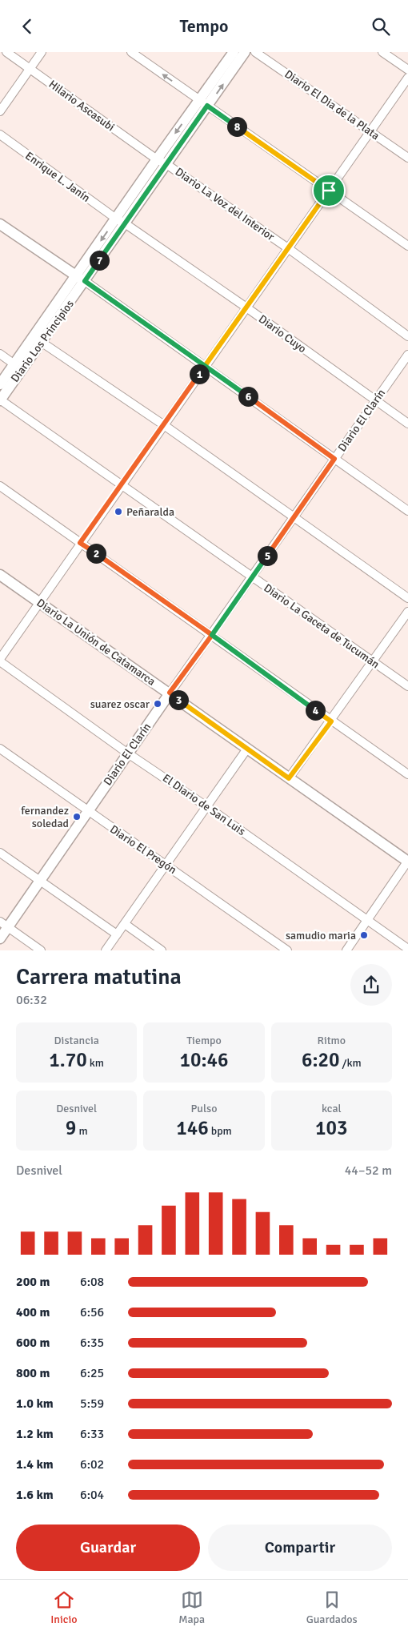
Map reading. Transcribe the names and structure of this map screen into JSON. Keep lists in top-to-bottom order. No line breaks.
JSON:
{"streets":{"street":["Diario El Dia de la Plata","Hilario Ascasubi","Enrique L. Janín","Diario La Voz del Interior","Diario Cuyo","Diario Los Principios","Diario El Clarín","Diario La Gaceta de Tucumán","Diario La Unión de Catamarca","El Diario de San Luis","Diario El Pregón"]},"crossings":[["Hilario Ascasubi","Diario La Voz del Interior"],["Enrique L. Janín","Diario Cuyo"],["Enrique L. Janín","Diario Los Principios"],["Diario Cuyo","Diario Los Principios"],["Diario Cuyo","Diario El Clarín"],["Diario Los Principios","Diario La Gaceta de Tucumán"],["Diario El Clarín","Diario La Gaceta de Tucumán"],["Diario El Clarín","Diario La Unión de Catamarca"],["Diario El Clarín","El Diario de San Luis"],["Diario El Clarín","Diario El Pregón"]],"places":["Peñaralda","suarez oscar","fernandez soledad","samudio maria"],"page":{"header":"Tempo","pins":["8","7","1","6","2","5","3","4"],"heading":["Carrera matutina","06:32"],"stats":[["Distancia","1.70 km"],["Tiempo","10:46"],["Ritmo","6:20 /km"],["Desnivel","9 m"],["Pulso","146 bpm"],["kcal","103"]],"chart":["Desnivel","44–52 m"],"list":[{"name":"200 m","note":"6:08"},{"name":"400 m","note":"6:56"},{"name":"600 m","note":"6:35"},{"name":"800 m","note":"6:25"},{"name":"1.0 km","note":"5:59"},{"name":"1.2 km","note":"6:33"},{"name":"1.4 km","note":"6:02"},{"name":"1.6 km","note":"6:04"}],"buttons":["Guardar","Compartir"],"tabs":["Inicio","Mapa","Guardados"]}}
